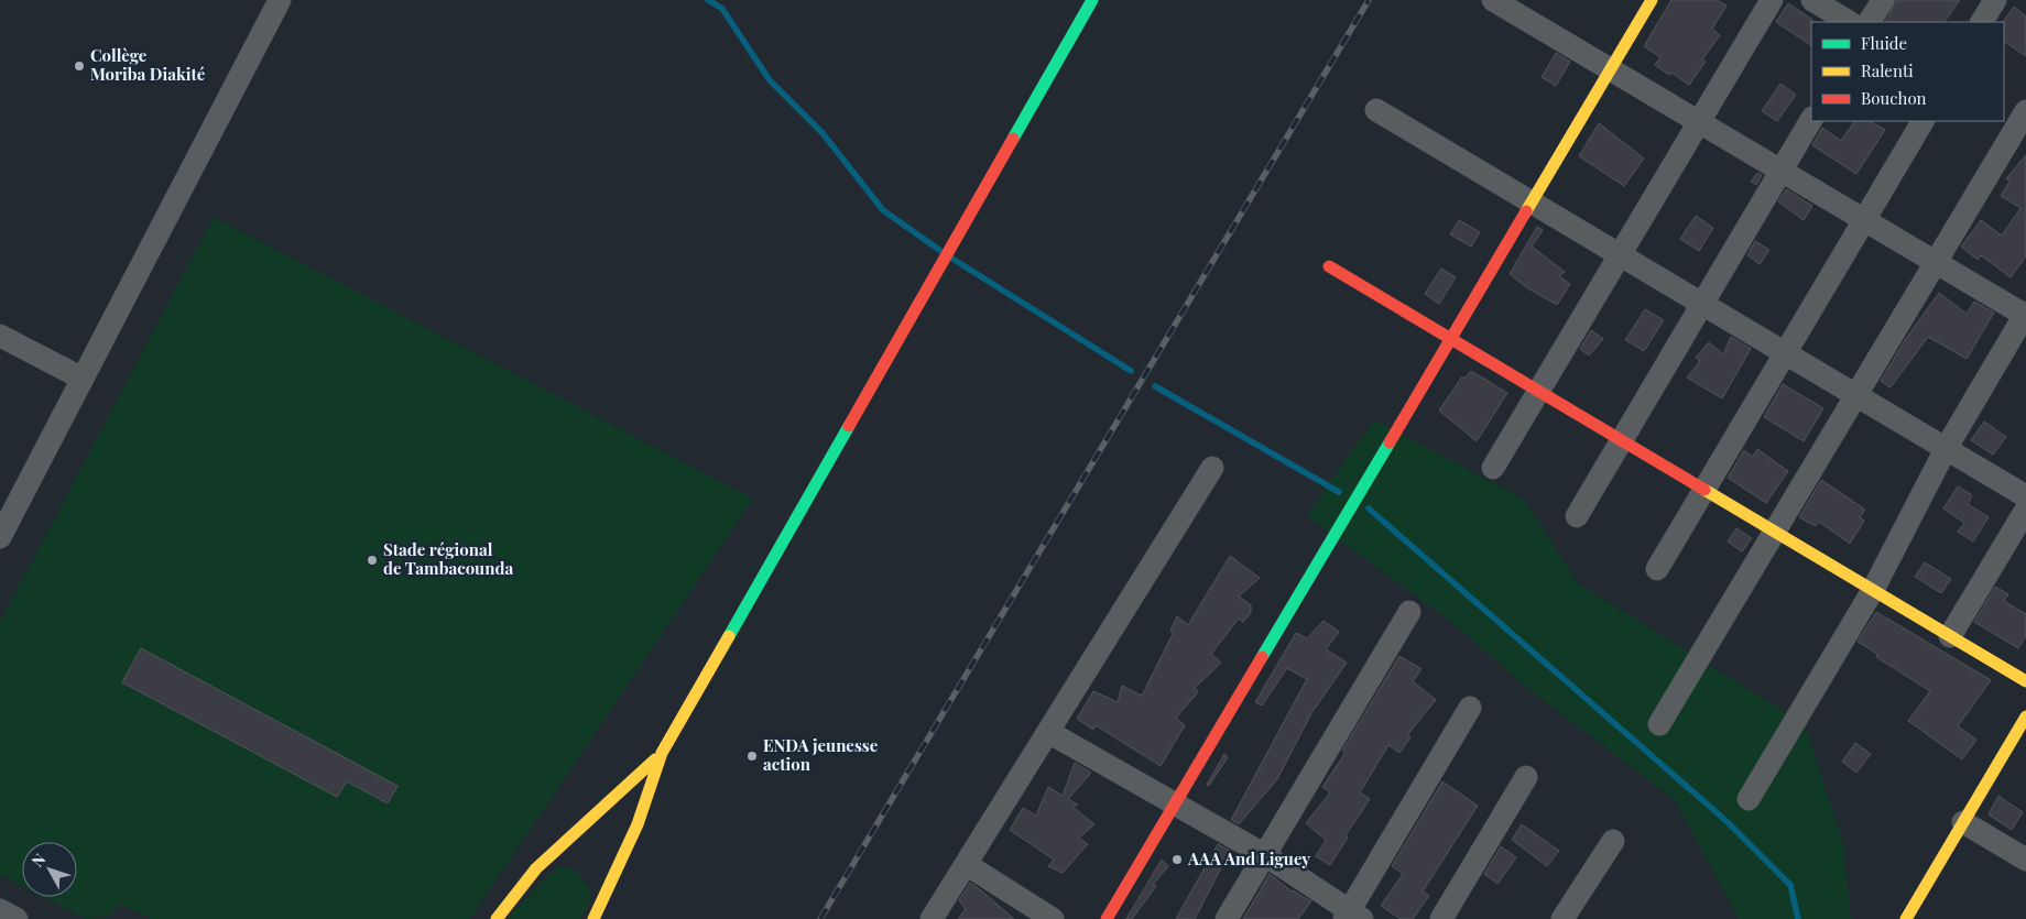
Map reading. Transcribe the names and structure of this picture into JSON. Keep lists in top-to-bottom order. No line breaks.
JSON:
{"places":["Collège Moriba Diakité","Stade régional de Tambacounda","ENDA jeunesse action","AAA And Liguey"],"legend":["Fluide","Ralenti","Bouchon"],"north":"top left"}
